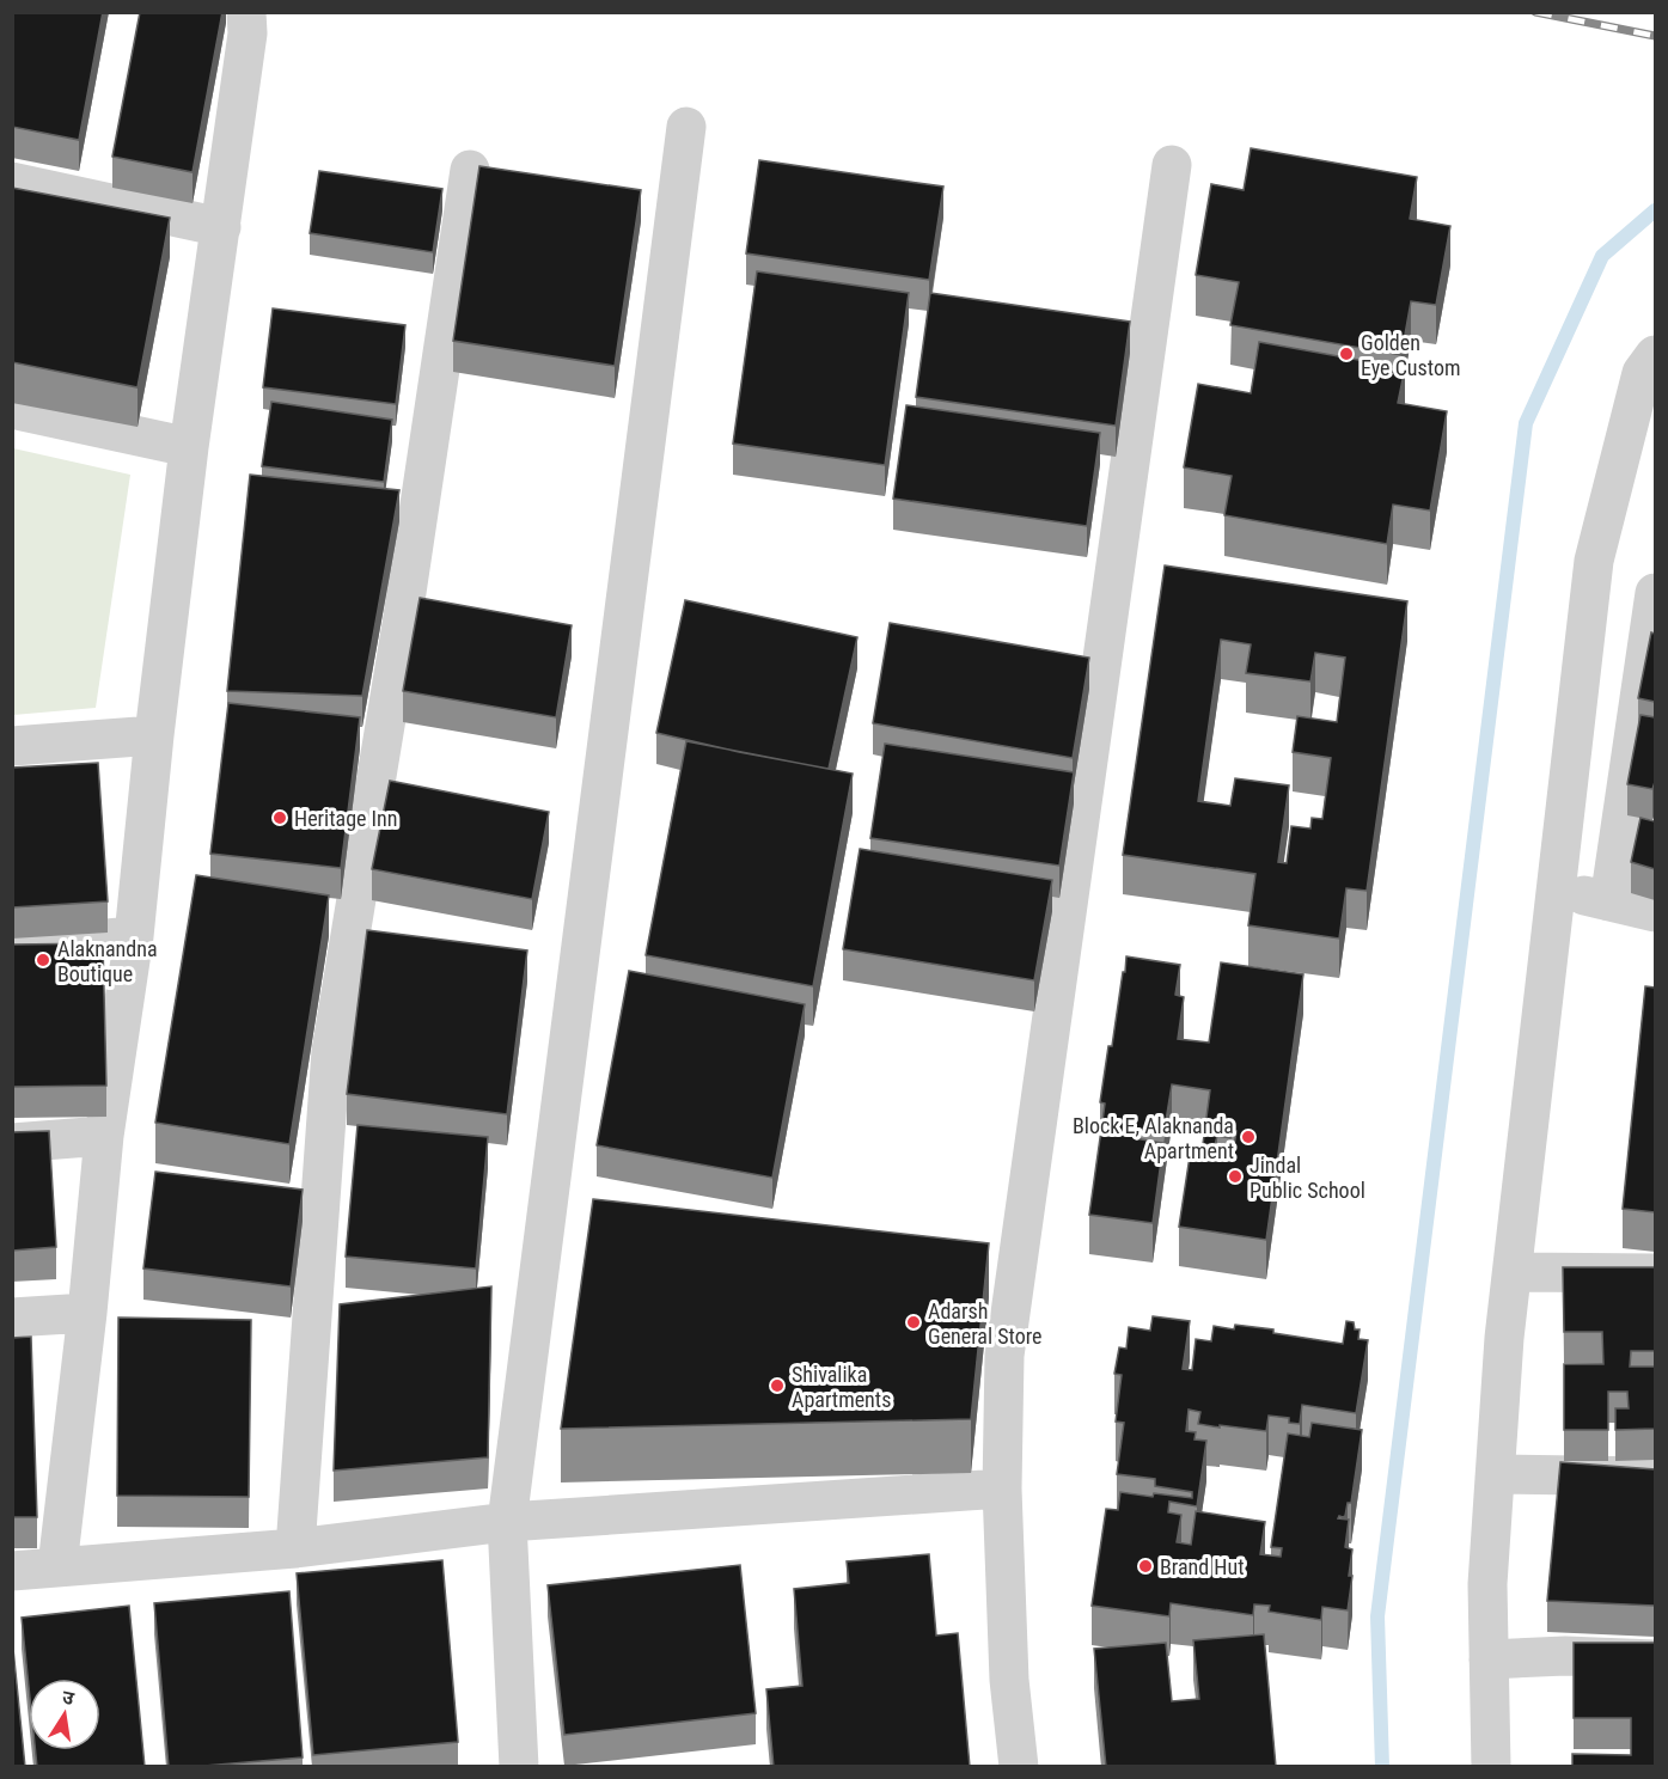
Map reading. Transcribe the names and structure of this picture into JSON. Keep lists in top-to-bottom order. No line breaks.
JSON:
{"places":["Golden Eye Custom","Heritage Inn","Alaknandna Boutique","Block E, Alaknanda Apartment","Jindal Public School","Adarsh General Store","Shivalika Apartments","Brand Hut"],"north":"top"}
